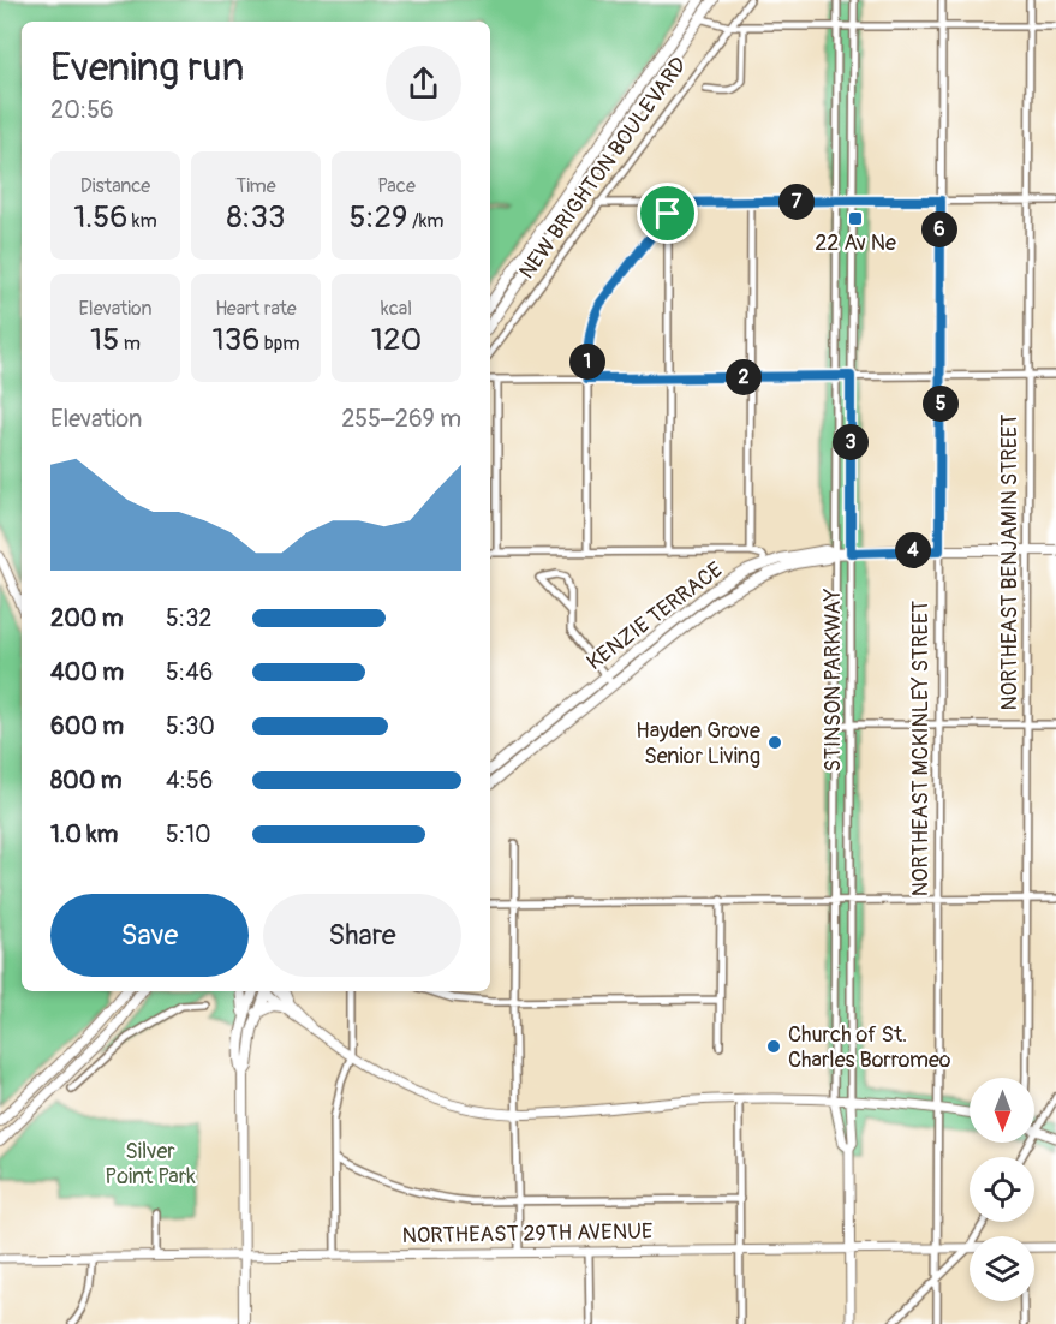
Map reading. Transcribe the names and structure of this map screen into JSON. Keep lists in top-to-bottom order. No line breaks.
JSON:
{"streets":{"main road":["NEW BRIGHTON BOULEVARD","KENZIE TERRACE"],"street":["NORTHEAST BENJAMIN STREET","STINSON PARKWAY","NORTHEAST MCKINLEY STREET","NORTHEAST 29TH AVENUE"]},"crossings":[["KENZIE TERRACE","STINSON PARKWAY"],["NORTHEAST MCKINLEY STREET","NORTHEAST 29TH AVENUE"]],"parks":["Silver Point Park"],"places":{"transit":["22 Av Ne"],"other":["Hayden Grove Senior Living","Church of St. Charles Borromeo"]},"north":"bottom","page":{"heading":["Evening run","20:56"],"stats":[["Distance","1.56 km"],["Time","8:33"],["Pace","5:29 /km"],["Elevation","15 m"],["Heart rate","136 bpm"],["kcal","120"]],"pins":["7","6","1","2","5","3","4"],"chart":["Elevation","255–269 m"],"list":[{"name":"200 m","note":"5:32"},{"name":"400 m","note":"5:46"},{"name":"600 m","note":"5:30"},{"name":"800 m","note":"4:56"},{"name":"1.0 km","note":"5:10"}],"buttons":["Save","Share"]}}
